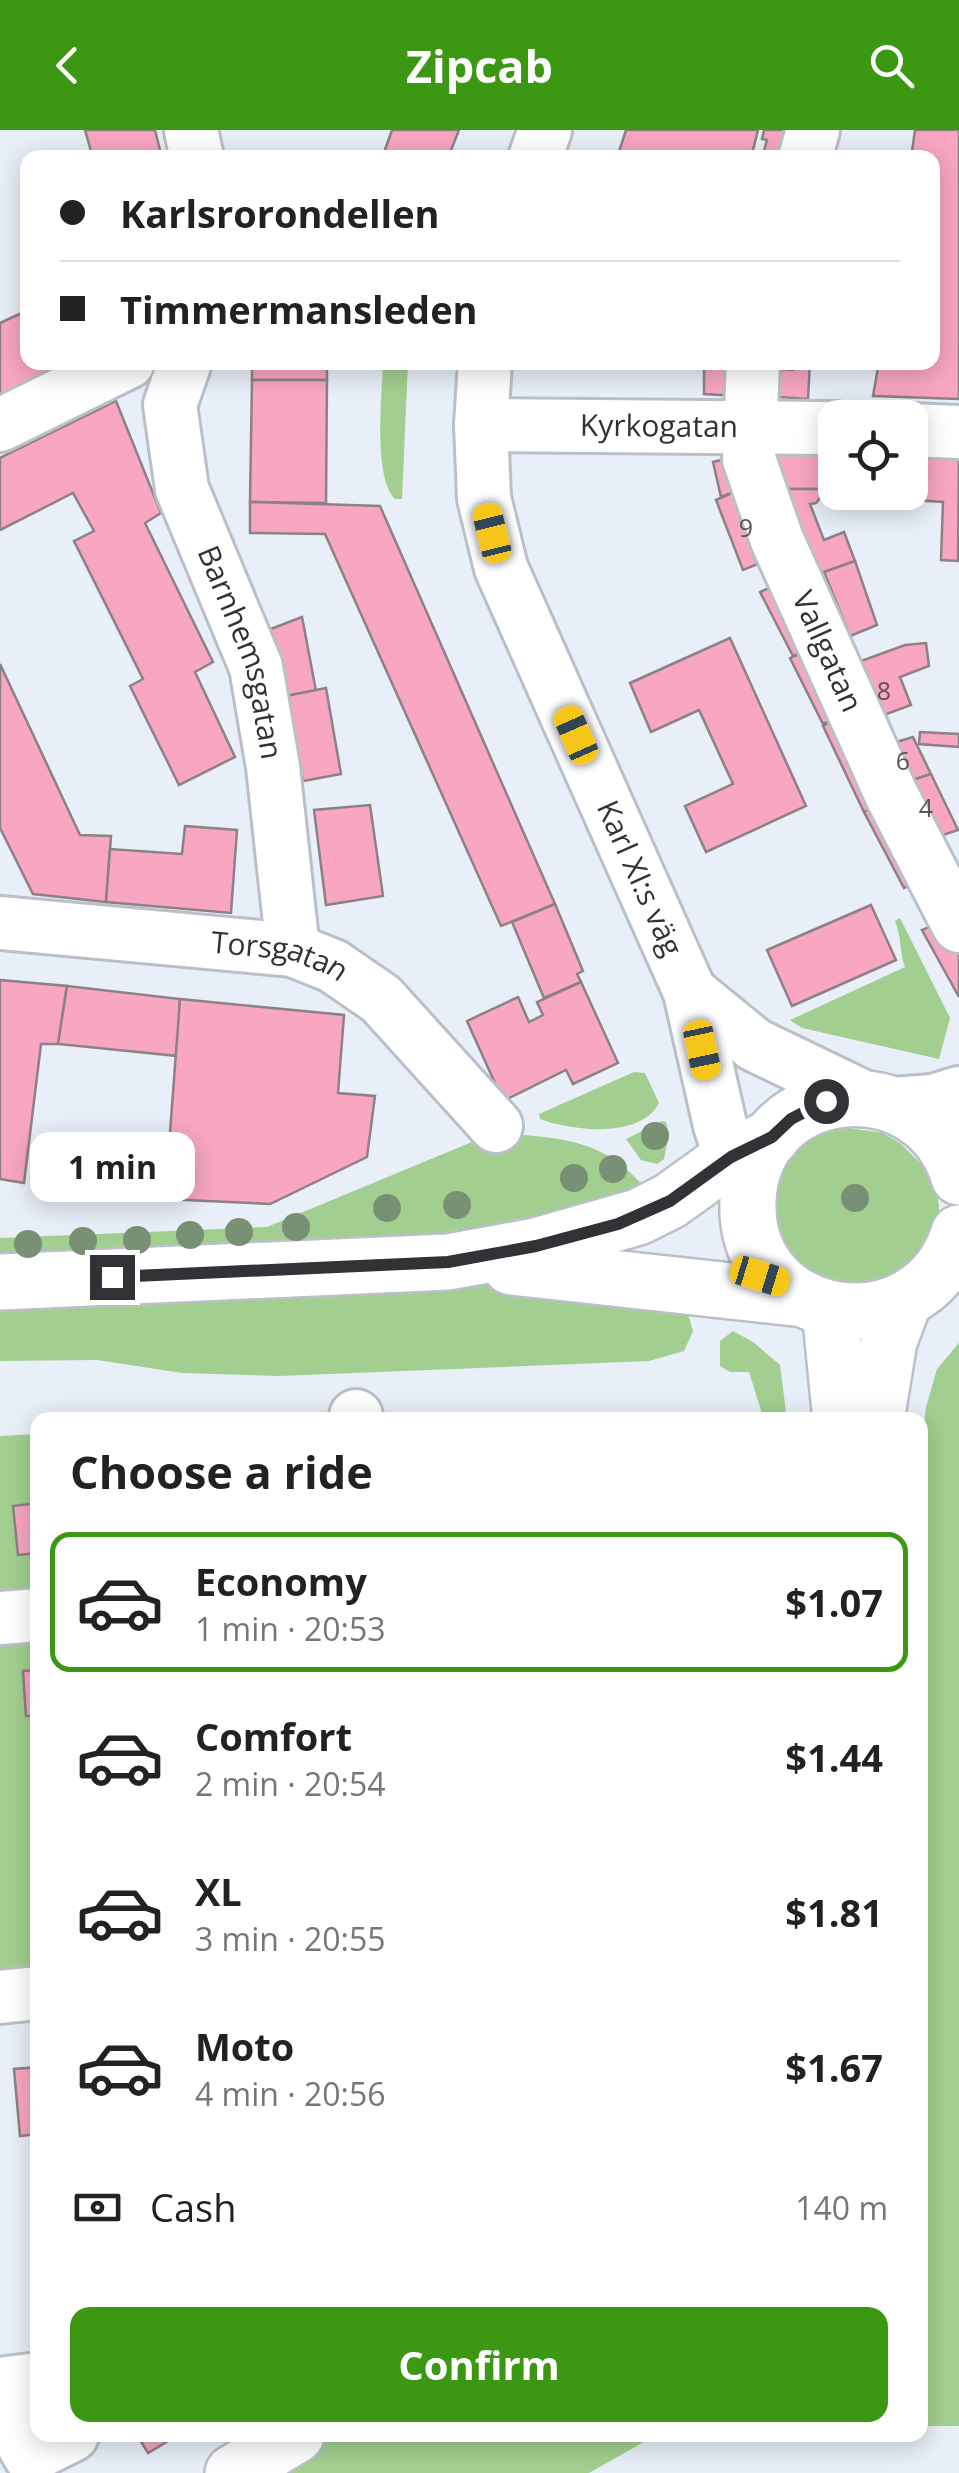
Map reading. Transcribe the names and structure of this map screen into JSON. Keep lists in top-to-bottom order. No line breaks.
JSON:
{"streets":{"street":["Kyrkogatan","Vallgatan","Barnhemsgatan","Karl XI:s väg","Torsgatan"]},"crossings":[["Kyrkogatan","Vallgatan"],["Kyrkogatan","Karl XI:s väg"],["Barnhemsgatan","Torsgatan"]],"house_numbers":["9","8","6","4"],"page":{"header":"Zipcab","banner":["Karlsrorondellen","Timmermansleden"],"bubble":"1 min","heading":"Choose a ride","list":[{"name":"Economy","note":"1 min · 20:53","value":"$1.07"},{"name":"Comfort","note":"2 min · 20:54","value":"$1.44"},{"name":"XL","note":"3 min · 20:55","value":"$1.81"},{"name":"Moto","note":"4 min · 20:56","value":"$1.67"}],"pay":["Cash","140 m"],"buttons":"Confirm"}}
